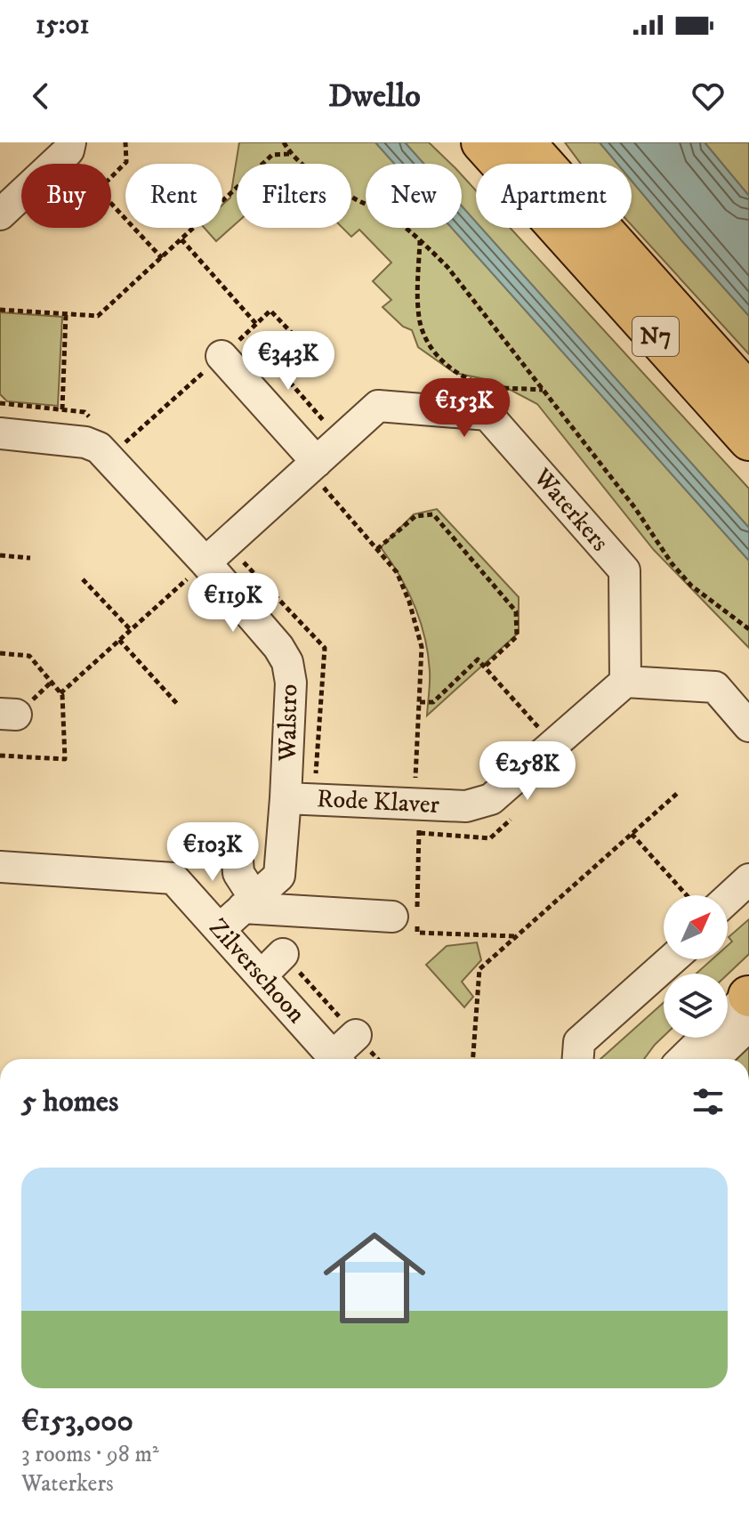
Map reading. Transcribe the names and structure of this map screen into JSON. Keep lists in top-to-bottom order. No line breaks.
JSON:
{"streets":{"highway":["N7"],"street":["Waterkers","Walstro","Rode Klaver","Zilverschoon"]},"crossings":[["Waterkers","Walstro"],["Waterkers","Rode Klaver"],["Walstro","Rode Klaver"],["Walstro","Zilverschoon"]],"north":"top right","page":{"status":"15:01","header":"Dwello","chip":["Buy","Rent","Filters","New","Apartment"],"price":["€343K","€153K","€119K","€258K","€103K"],"heading":"5 homes","list":[{"name":"€153,000","note":"3 rooms · 98 m² · Waterkers"}]}}
